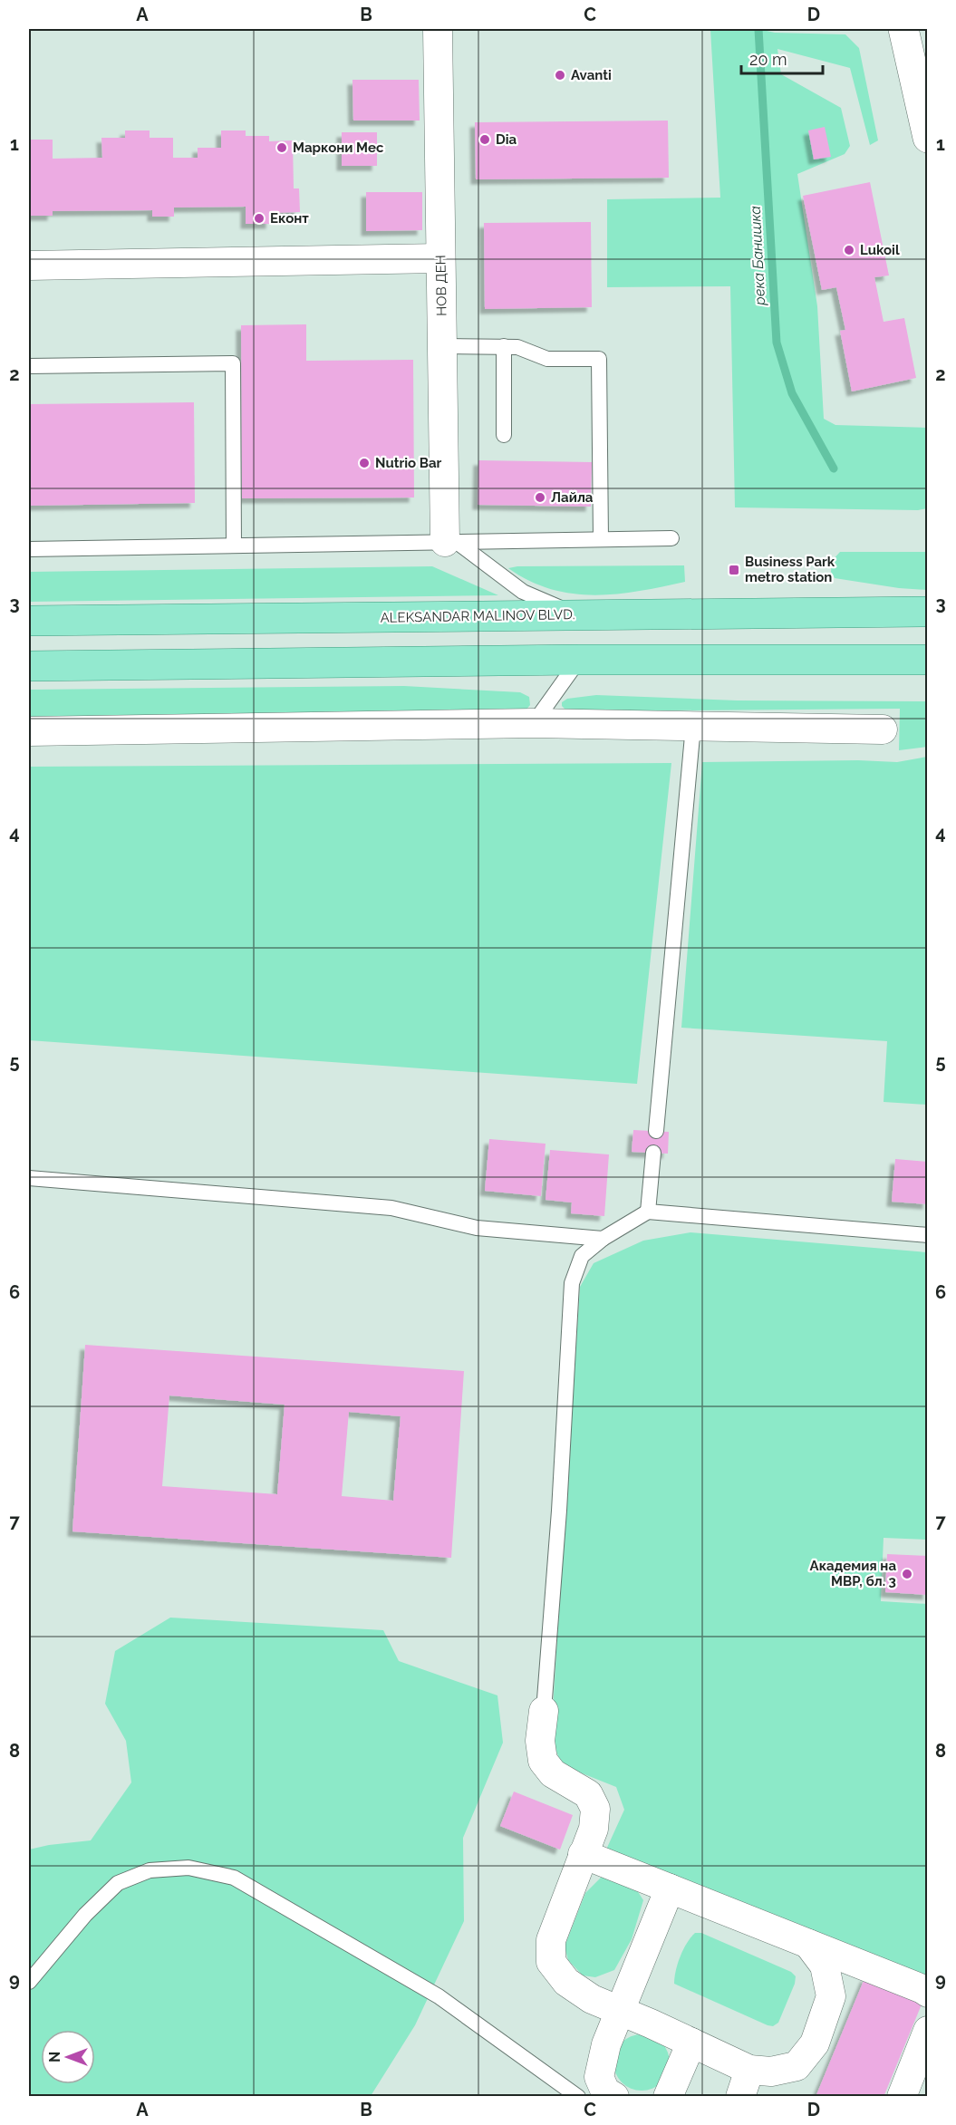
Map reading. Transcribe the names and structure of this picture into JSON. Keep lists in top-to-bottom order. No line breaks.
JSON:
{"streets":{"main road":["ALEKSANDAR MALINOV BLVD."],"street":["НОВ ДЕН"]},"water":["река Банишка"],"places":{"other":["Avanti","Dia","Маркони Мес","Еконт","Lukoil","Nutrio Bar","Лайла","Академия на МВР, бл. 3"],"transit":["Business Park metro station"]},"scale_bar":"20 m","north":"left","grid":{"columns":["A","B","C","D"],"rows":["1","2","3","4","5","6","7","8","9"]}}
